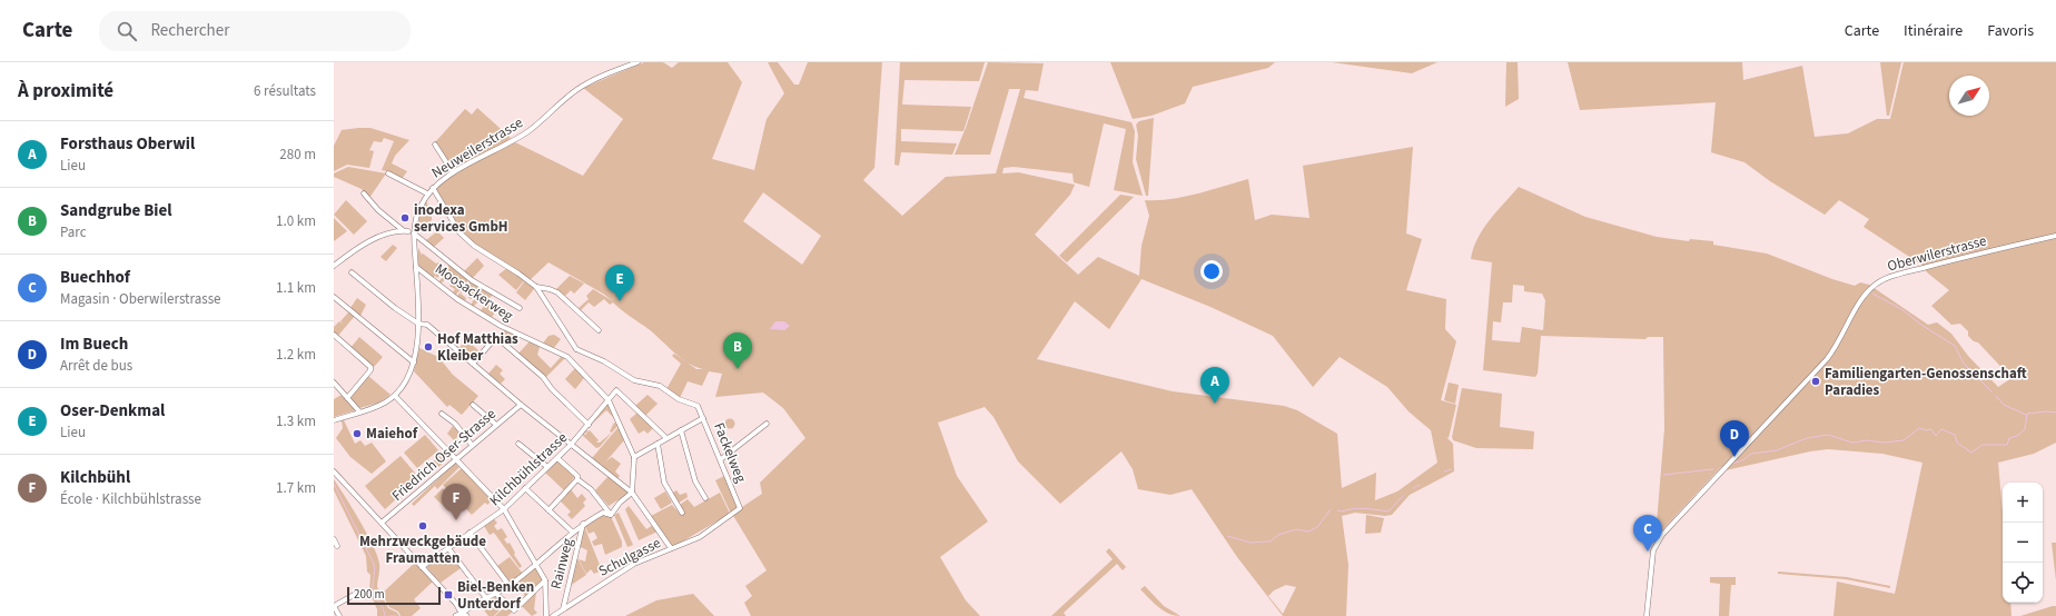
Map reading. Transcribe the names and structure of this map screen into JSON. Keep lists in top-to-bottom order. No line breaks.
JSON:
{"streets":{"street":["Neuweilerstrasse","Oberwilerstrasse","Moosackerweg","Fackelweg","Friedrich Oser-Strasse","Kilchbühlstrasse","Schulgasse","Rainweg"]},"crossings":[["Neuweilerstrasse","Moosackerweg"],["Moosackerweg","Kilchbühlstrasse"],["Fackelweg","Schulgasse"],["Schulgasse","Rainweg"]],"places":{"other":["inodexa services GmbH","Hof Matthias Kleiber","Familiengarten-Genossenschaft Paradies","Maiehof","Mehrzweckgebäude Fraumatten"],"transit":["Biel-Benken Unterdorf"]},"scale_bar":"200 m","north":"top right","page":{"header":"Carte","search":"Rechercher","nav":["Carte","Itinéraire","Favoris"],"heading":["À proximité","6 résultats"],"list":[{"mark":"A","name":"Forsthaus Oberwil","note":"Lieu","value":"280 m"},{"mark":"B","name":"Sandgrube Biel","note":"Parc","value":"1.0 km"},{"mark":"C","name":"Buechhof","note":"Magasin · Oberwilerstrasse","value":"1.1 km"},{"mark":"D","name":"Im Buech","note":"Arrêt de bus","value":"1.2 km"},{"mark":"E","name":"Oser-Denkmal","note":"Lieu","value":"1.3 km"},{"mark":"F","name":"Kilchbühl","note":"École · Kilchbühlstrasse","value":"1.7 km"}],"pins":["E","B","A","D","F","C"],"map_buttons":["+","−"],"scale":"200 m"}}
